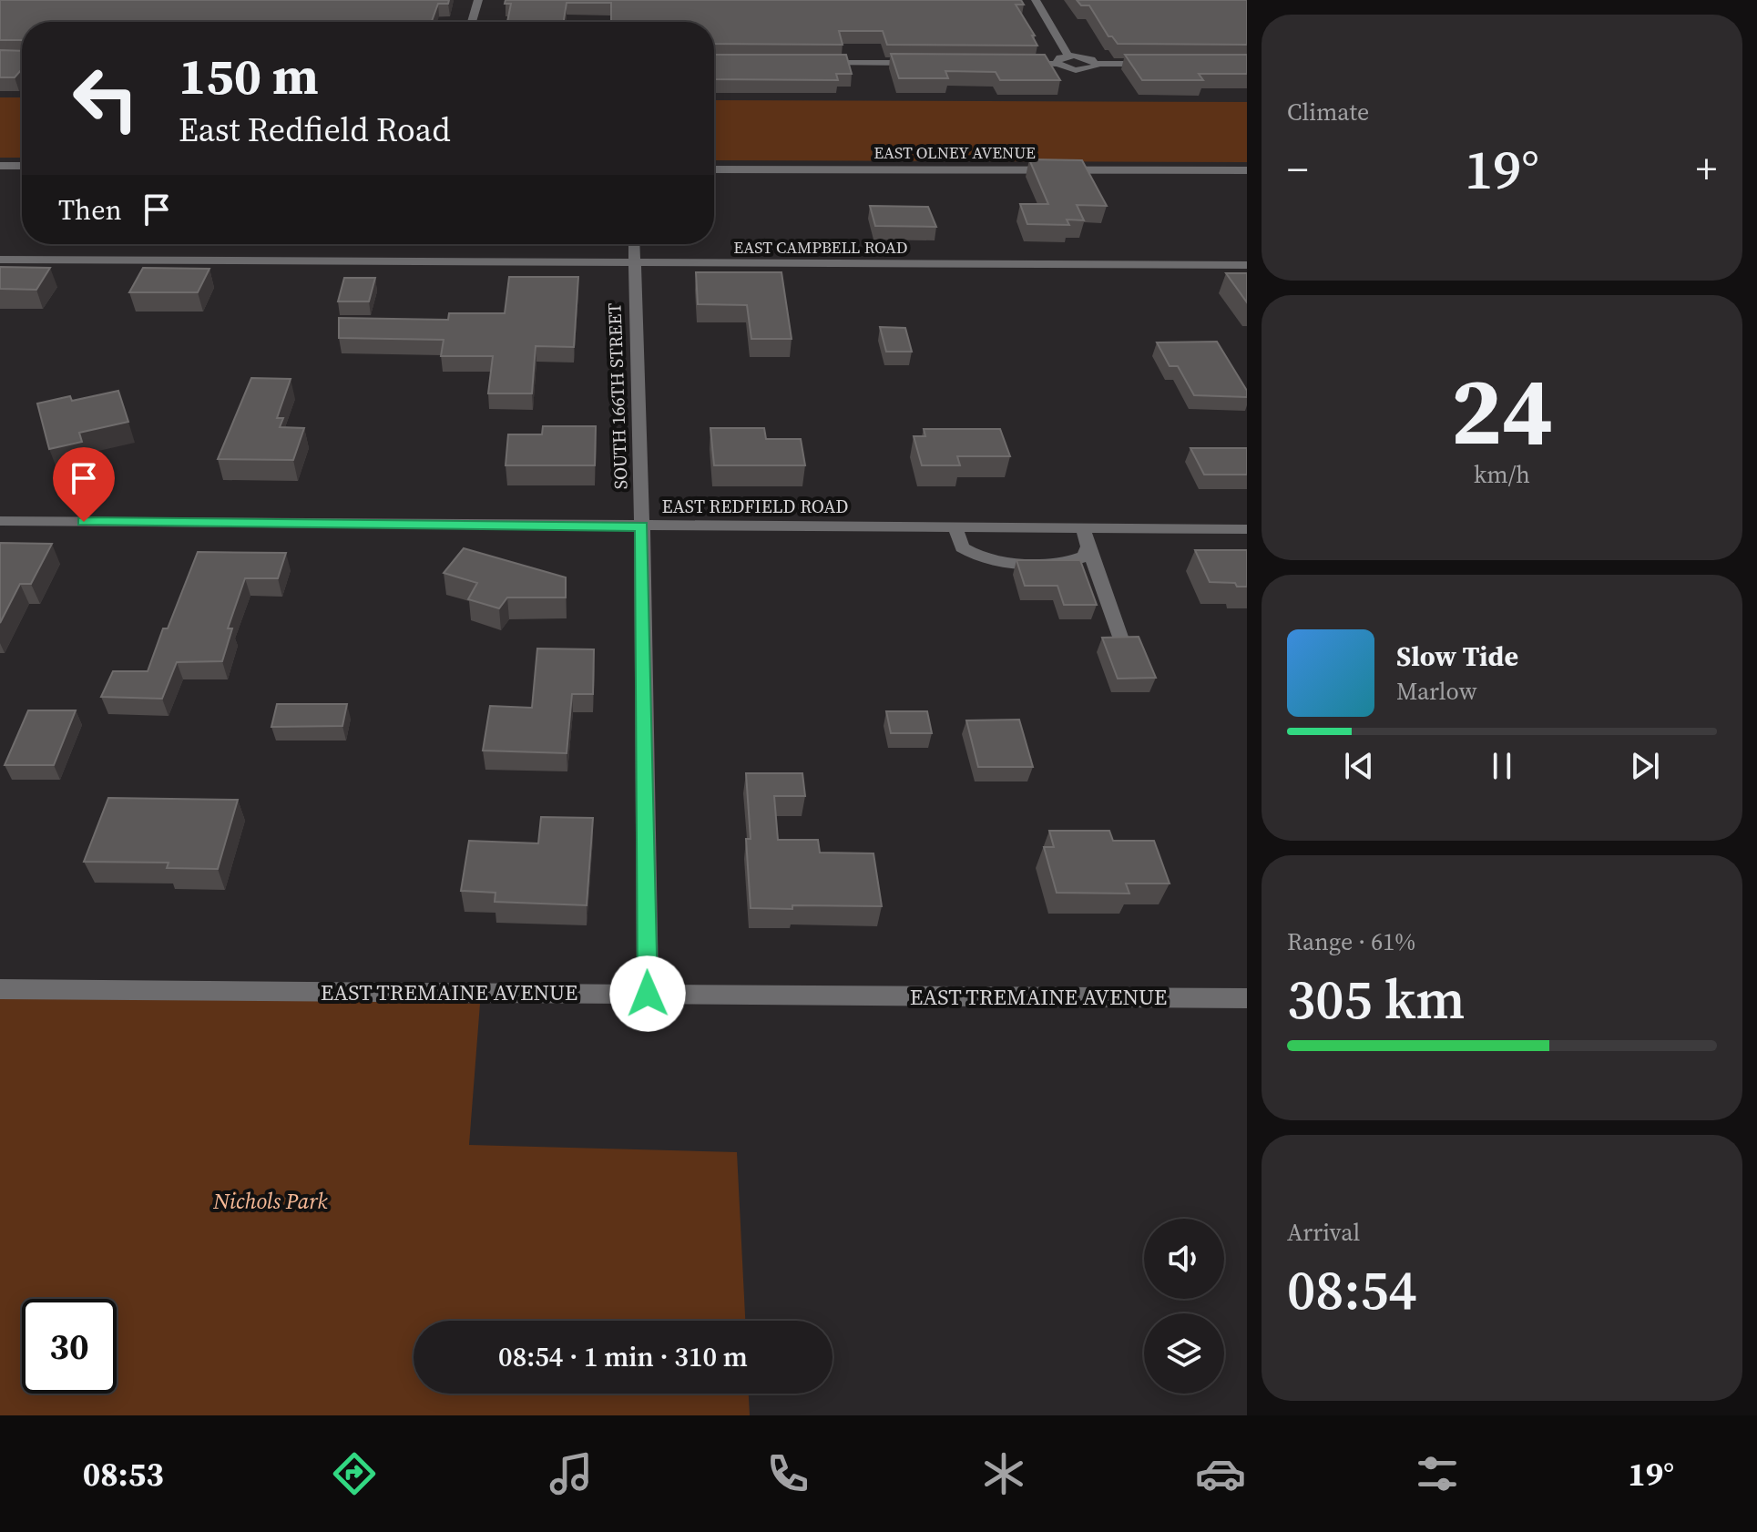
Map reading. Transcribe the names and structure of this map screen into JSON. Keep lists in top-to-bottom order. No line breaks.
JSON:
{"streets":{"street":["EAST OLNEY AVENUE","EAST CAMPBELL ROAD","SOUTH 166TH STREET","EAST REDFIELD ROAD","EAST TREMAINE AVENUE"]},"crossings":[["EAST CAMPBELL ROAD","SOUTH 166TH STREET"],["SOUTH 166TH STREET","EAST REDFIELD ROAD"],["SOUTH 166TH STREET","EAST TREMAINE AVENUE"]],"parks":["Nichols Park"],"page":{"tile":["Climate",["24","km/h"],["Range · 61%","305 km"],["Arrival","08:54"]],"turn":["150 m","East Redfield Road"],"heat":["−","19°","+"],"then":"Then","song":["Slow Tide","Marlow"],"limit":"30","trip":"08:54 · 1 min · 310 m","tabs":["08:53","19°"]}}
